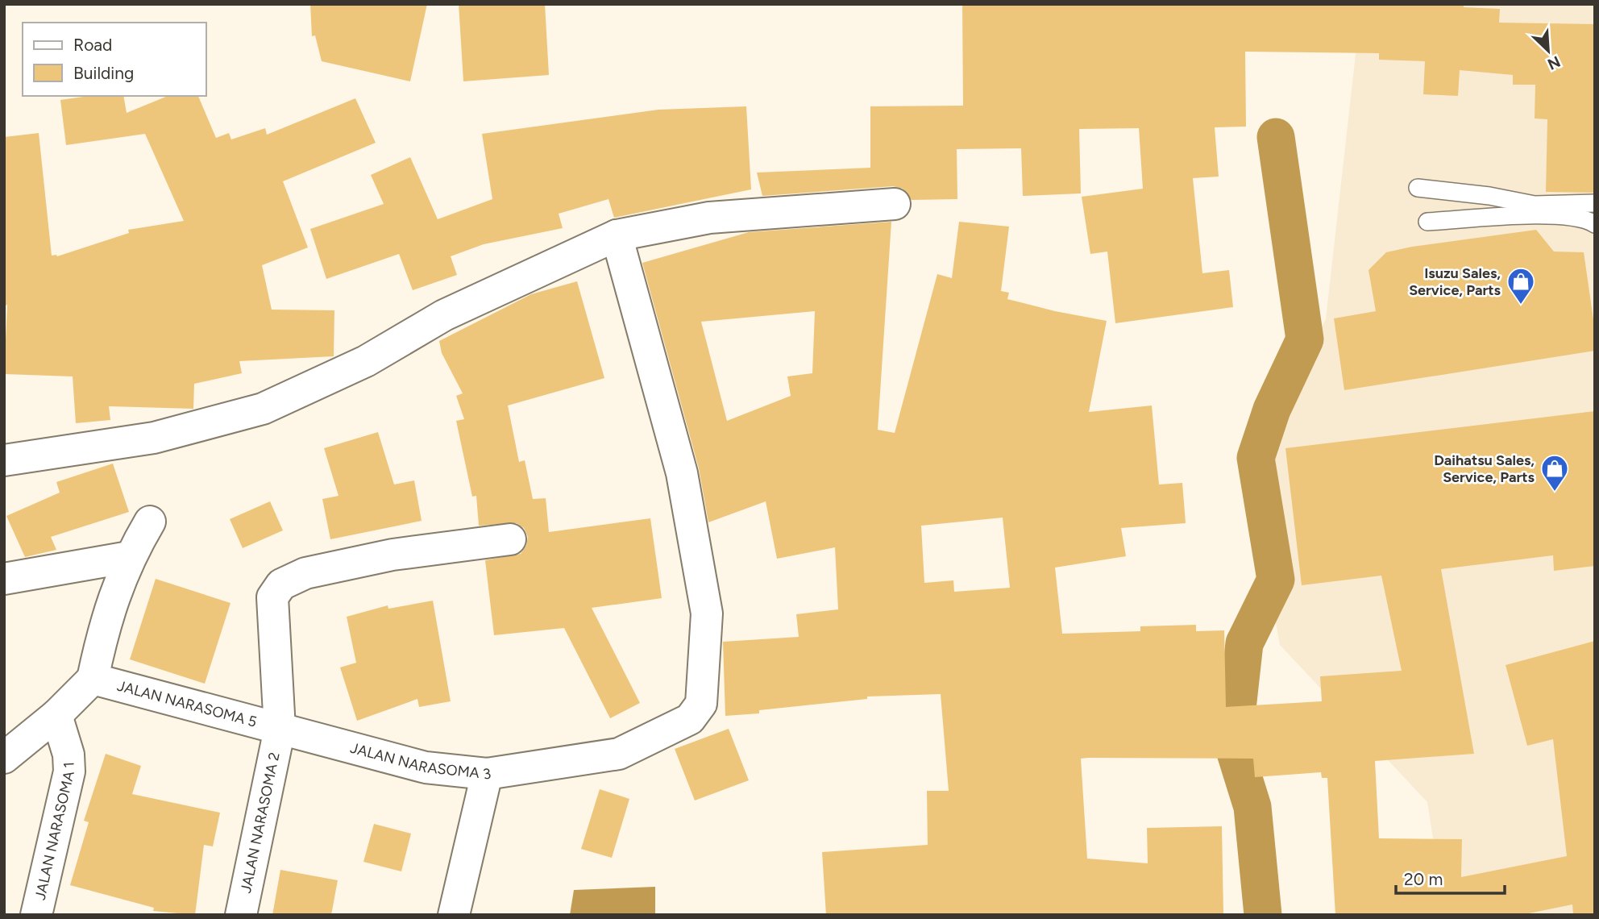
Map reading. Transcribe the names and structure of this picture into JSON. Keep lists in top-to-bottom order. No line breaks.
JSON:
{"streets":{"street":["JALAN NARASOMA 5","JALAN NARASOMA 3","JALAN NARASOMA 2","JALAN NARASOMA 1"]},"crossings":[["JALAN NARASOMA 5","JALAN NARASOMA 3"],["JALAN NARASOMA 5","JALAN NARASOMA 2"],["JALAN NARASOMA 3","JALAN NARASOMA 2"]],"places":{"shop":["Isuzu Sales, Service, Parts","Daihatsu Sales, Service, Parts"]},"legend":["Road","Building"],"scale_bar":"20 m","north":"bottom right"}
